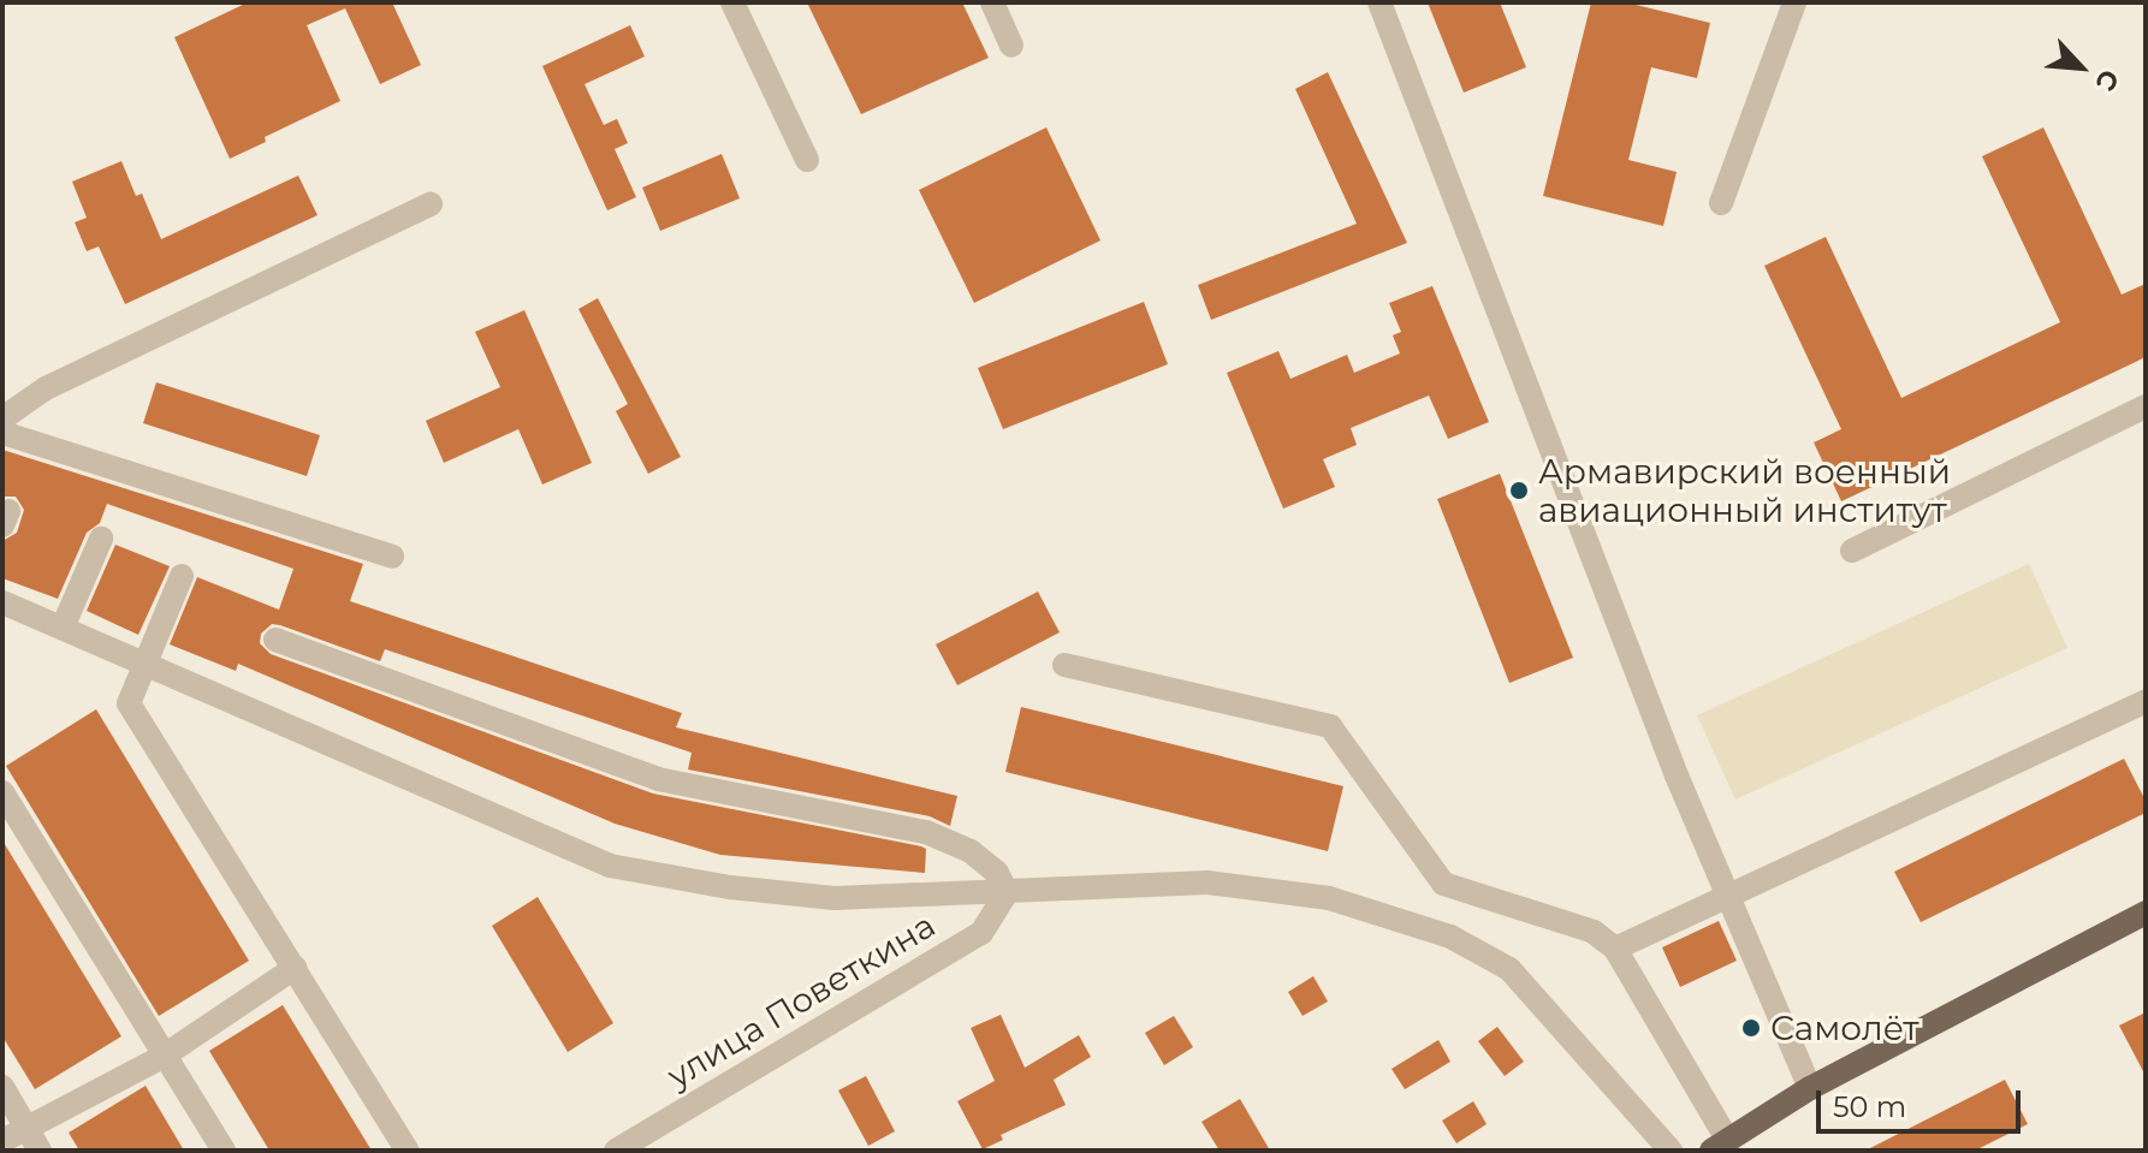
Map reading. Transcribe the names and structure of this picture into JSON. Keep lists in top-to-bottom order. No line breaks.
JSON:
{"streets":{"street":["улица Поветкина"]},"places":["Армавирский военный авиационный институт","Самолёт"],"scale_bar":"50 m","north":"bottom right"}
